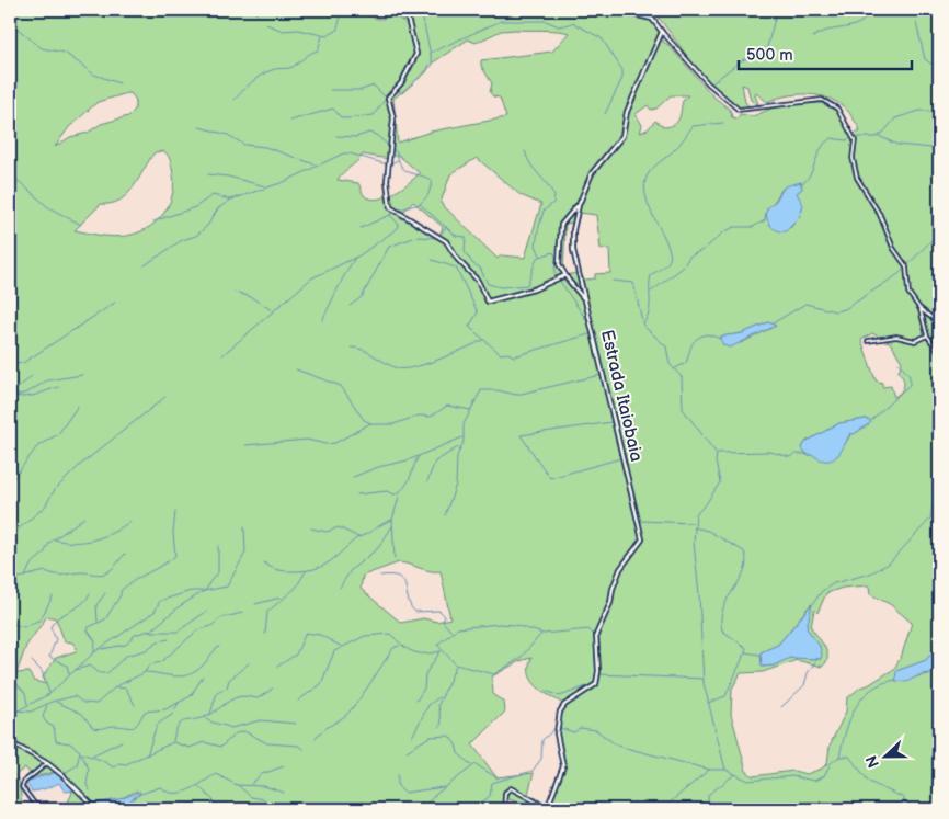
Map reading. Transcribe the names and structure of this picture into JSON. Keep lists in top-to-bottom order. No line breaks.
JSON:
{"streets":{"street":["Estrada Itaiobaia"]},"scale_bar":"500 m","north":"left"}
